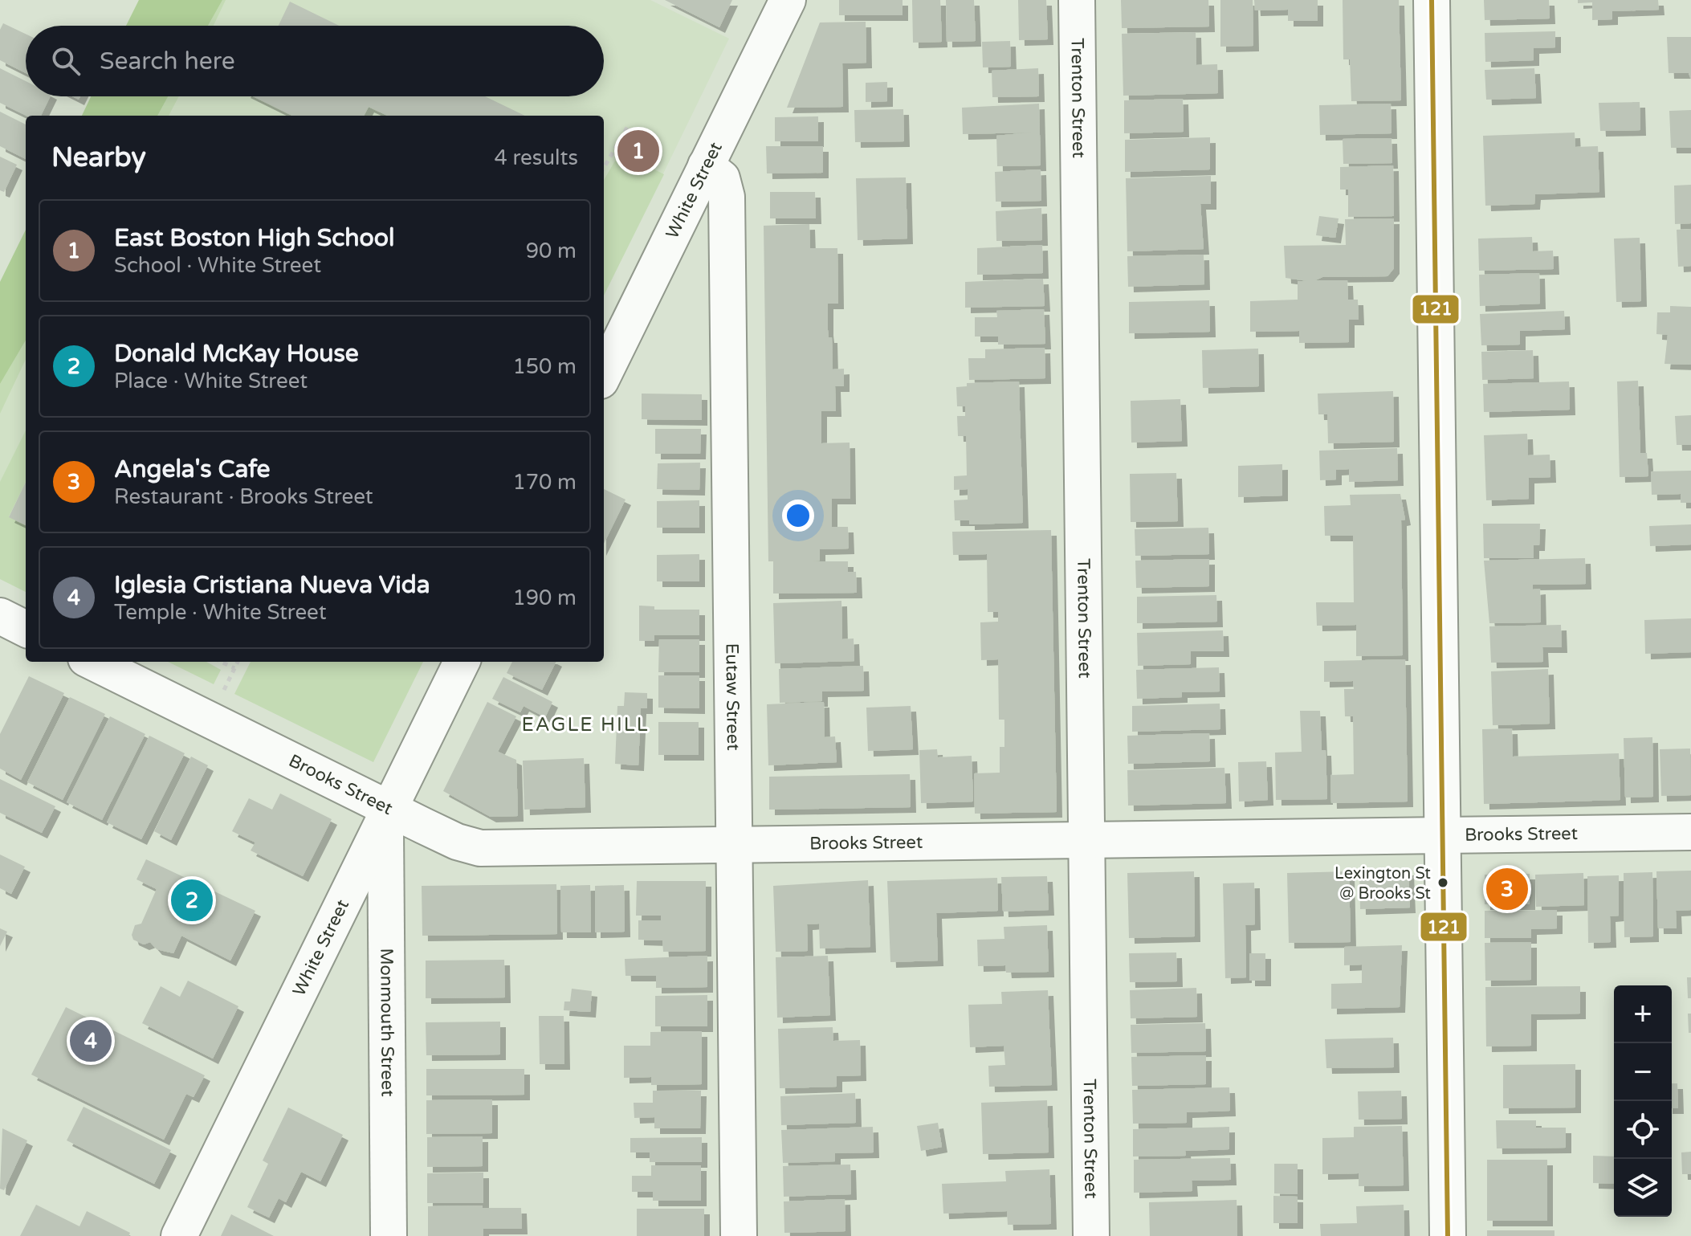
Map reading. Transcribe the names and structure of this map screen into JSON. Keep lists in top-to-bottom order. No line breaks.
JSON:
{"streets":{"street":["Trenton Street","White Street","Eutaw Street","Brooks Street","Monmouth Street"]},"crossings":[["Trenton Street","Brooks Street"],["White Street","Eutaw Street"],["White Street","Brooks Street"],["White Street","Monmouth Street"],["Eutaw Street","Brooks Street"],["Brooks Street","Monmouth Street"]],"districts":["EAGLE HILL"],"places":["Lexington St @ Brooks St"],"lines":["transit line 121"],"page":{"search":"Search here","heading":["Nearby","4 results"],"pins":["1","3","2","4"],"list":[{"mark":"1","name":"East Boston High School","note":"School · White Street","value":"90 m"},{"mark":"2","name":"Donald McKay House","note":"Place · White Street","value":"150 m"},{"mark":"3","name":"Angela's Cafe","note":"Restaurant · Brooks Street","value":"170 m"},{"mark":"4","name":"Iglesia Cristiana Nueva Vida","note":"Temple · White Street","value":"190 m"}],"map_buttons":["+","−"]}}
